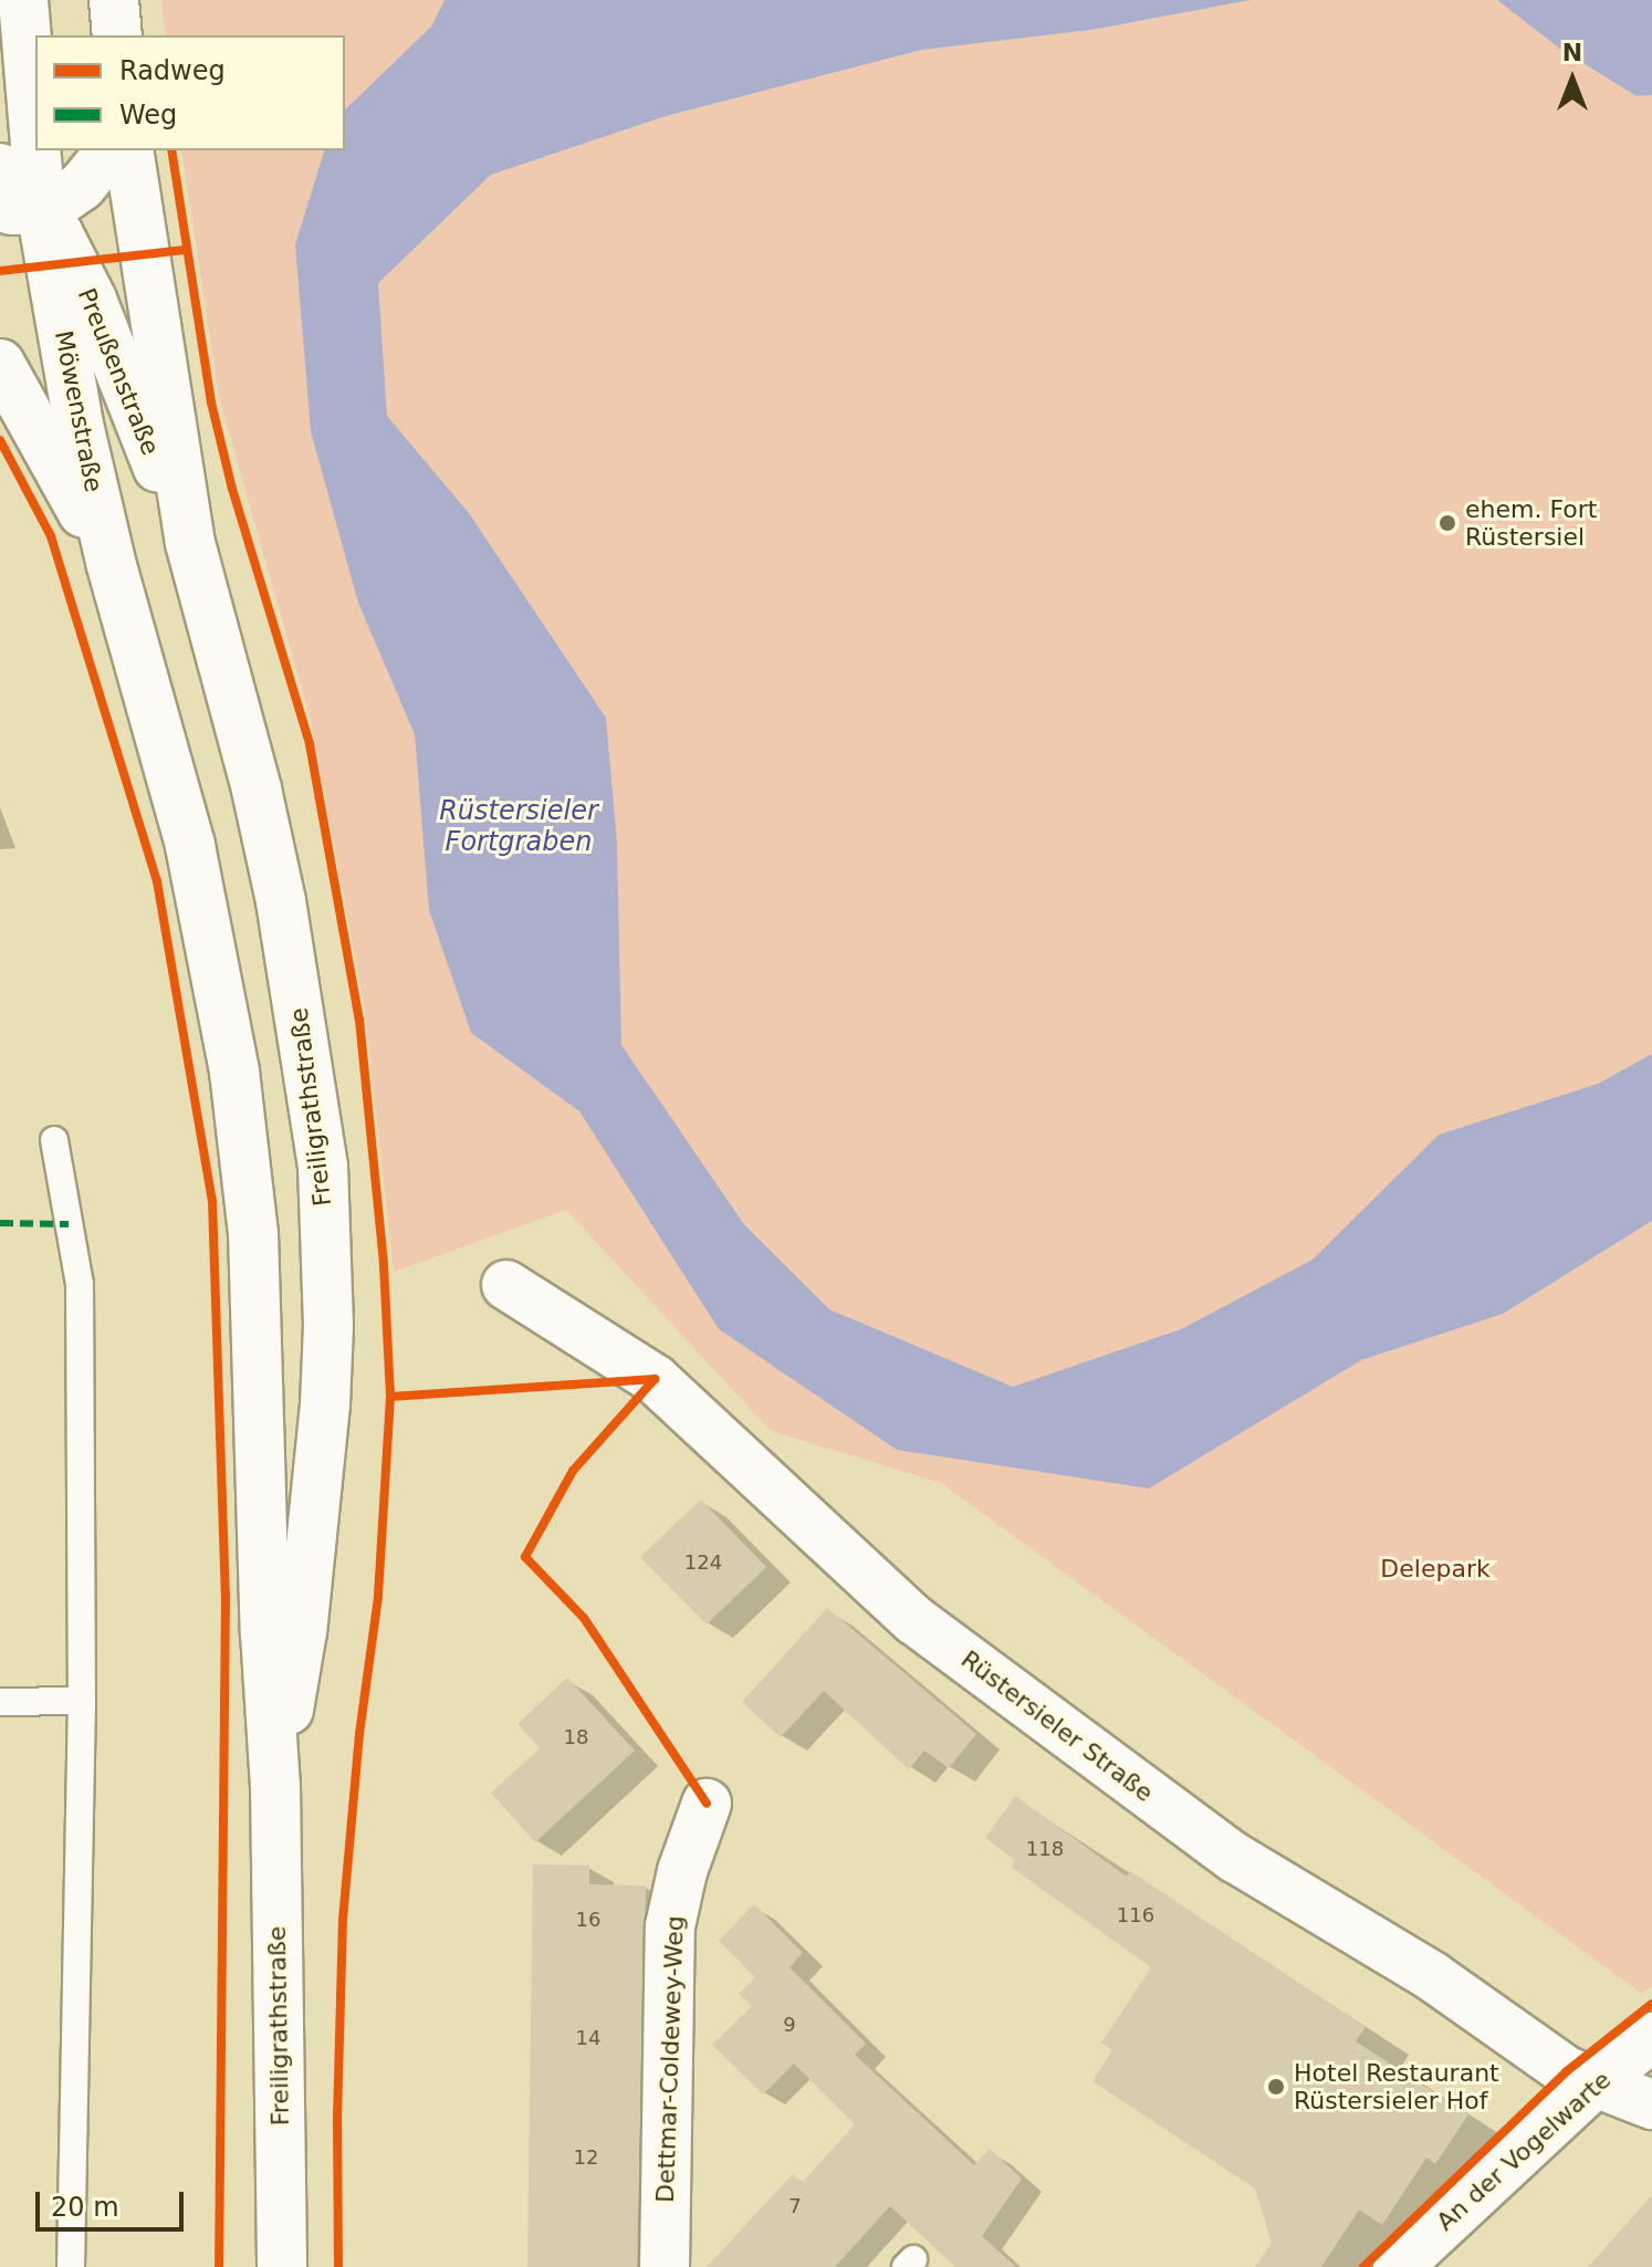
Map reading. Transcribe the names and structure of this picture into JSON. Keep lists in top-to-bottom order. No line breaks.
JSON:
{"streets":{"main road":["Preußenstraße","Möwenstraße","Freiligrathstraße","Rüstersieler Straße","Dettmar-Coldewey-Weg","An der Vogelwarte"]},"crossings":[["Preußenstraße","Möwenstraße"],["Preußenstraße","Freiligrathstraße"],["Möwenstraße","Freiligrathstraße"],["Rüstersieler Straße","An der Vogelwarte"]],"water":["Rüstersieler Fortgraben"],"parks":["Delepark"],"places":["ehem. Fort Rüstersiel","Hotel Restaurant Rüstersieler Hof"],"house_numbers":["124","18","118","116","16","9","14","12","7"],"legend":["Radweg","Weg"],"scale_bar":"20 m","north":"top"}
